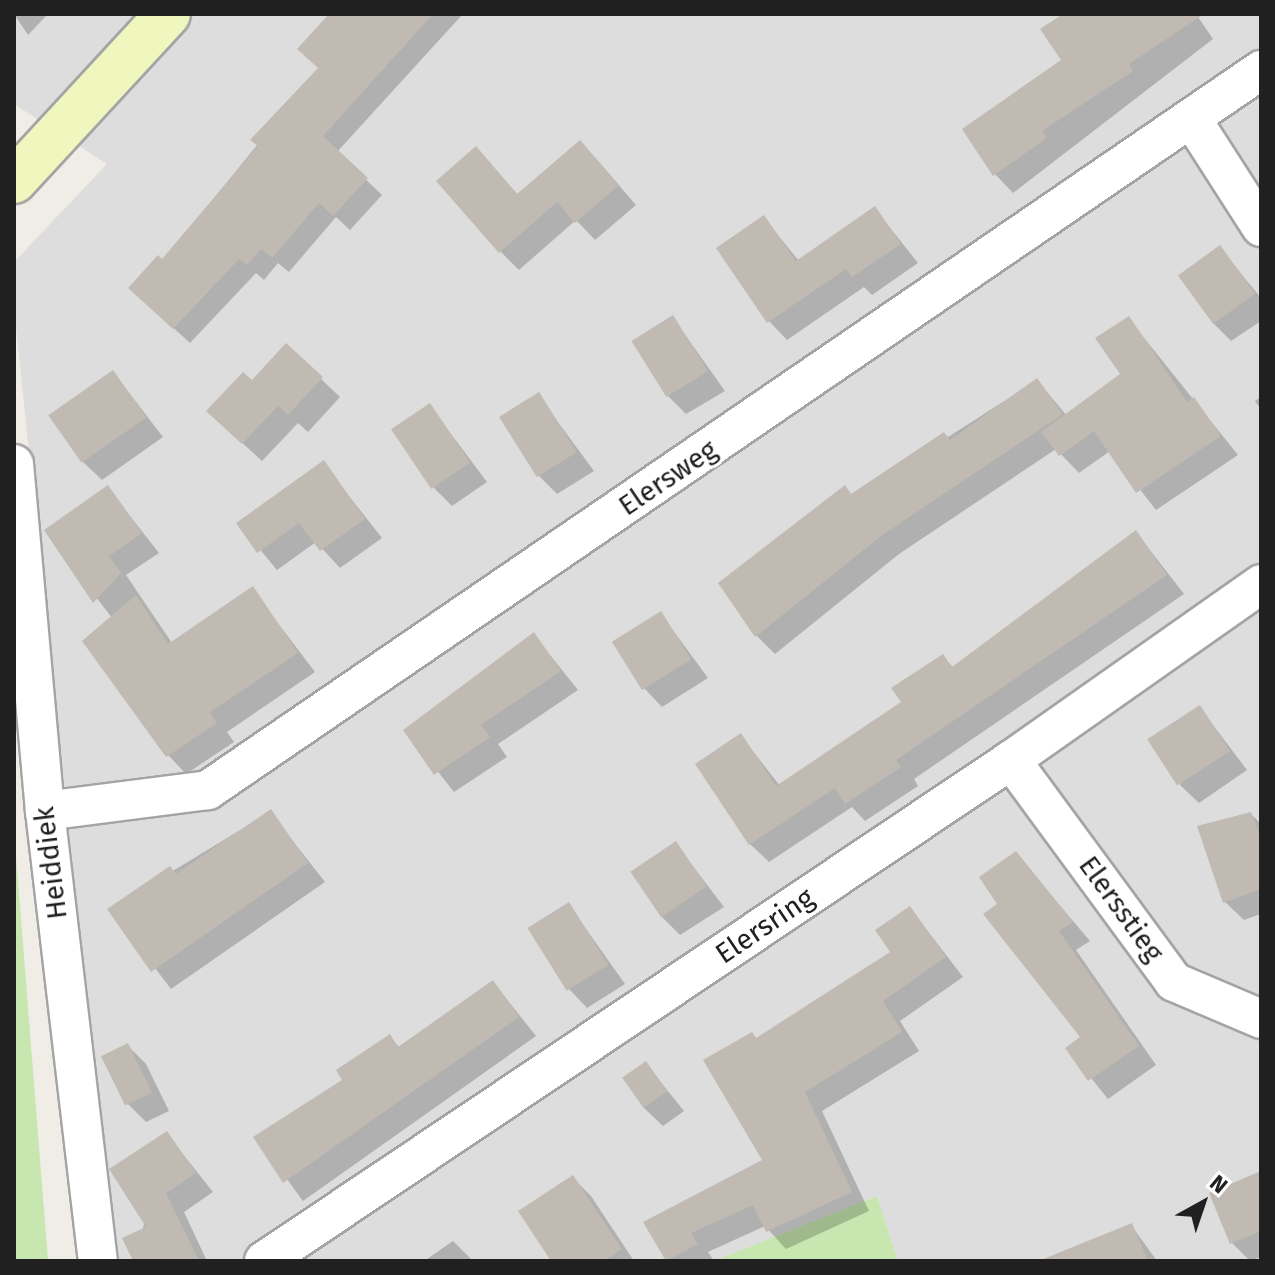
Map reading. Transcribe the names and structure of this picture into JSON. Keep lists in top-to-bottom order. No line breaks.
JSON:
{"streets":{"street":["Elersweg","Heiddiek","Elersstieg","Elersring"]},"crossings":[["Elersweg","Heiddiek"],["Elersstieg","Elersring"]],"north":"top right"}
